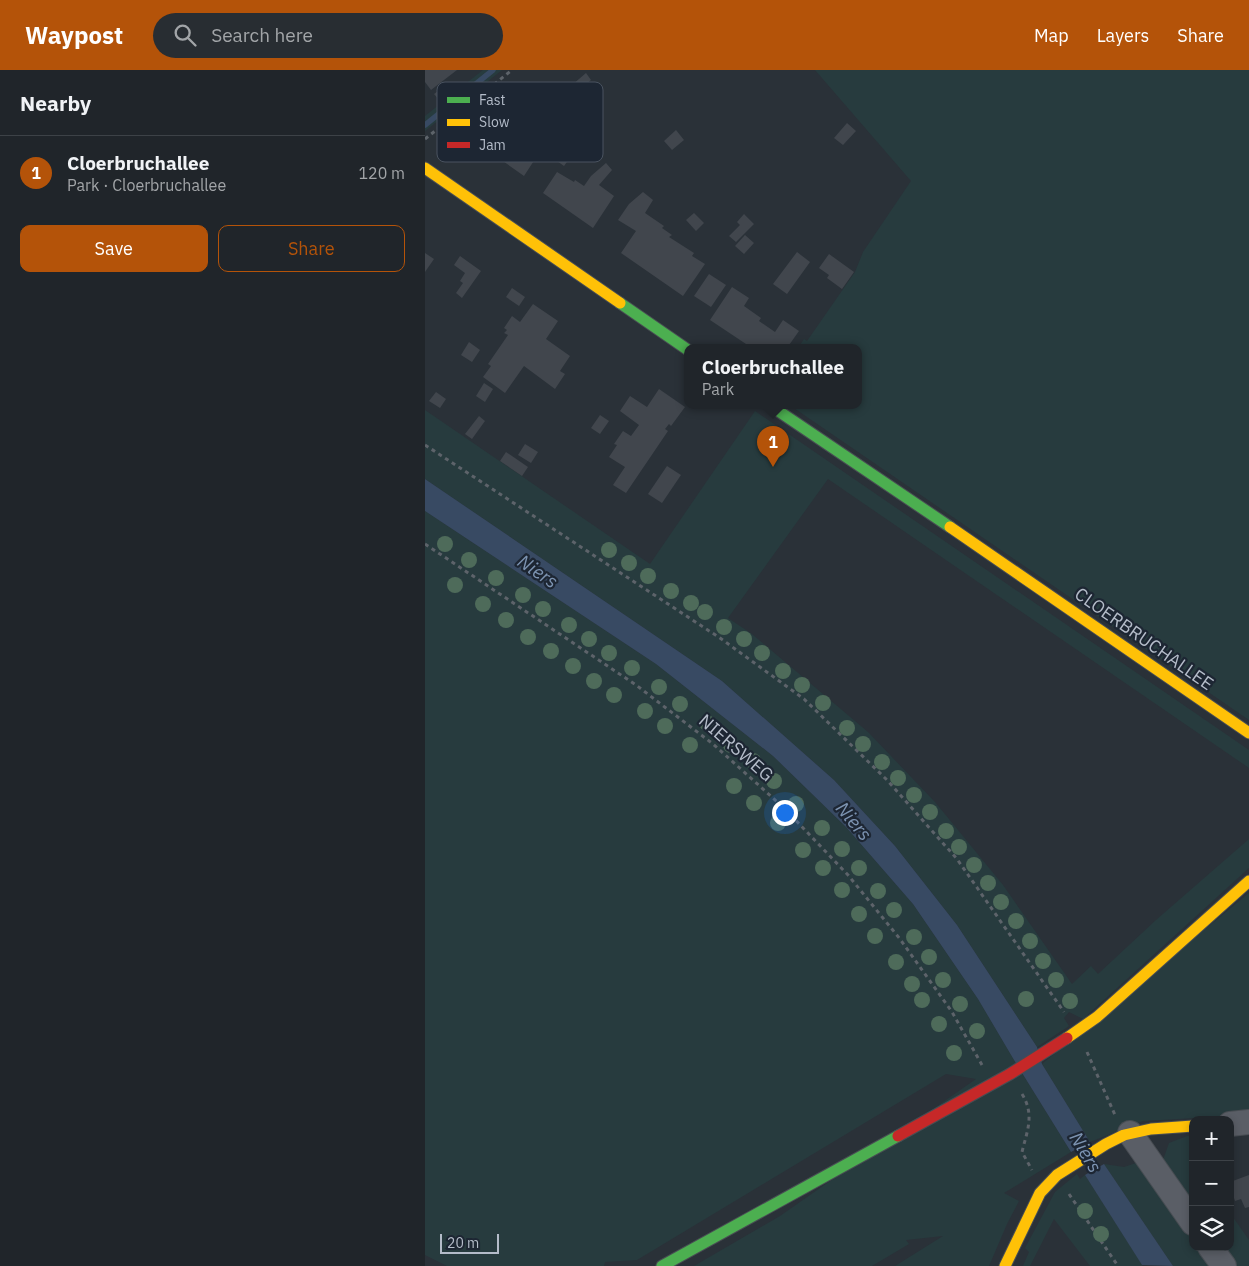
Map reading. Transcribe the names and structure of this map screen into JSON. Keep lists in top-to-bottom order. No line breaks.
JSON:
{"streets":{"street":["CLOERBRUCHALLEE"],"path":["NIERSWEG"]},"water":["Niers"],"legend":["Fast","Slow","Jam"],"scale_bar":"20 m","page":{"header":"Waypost","search":"Search here","nav":["Map","Layers","Share"],"heading":"Nearby","list":[{"mark":"1","name":"Cloerbruchallee","note":"Park · Cloerbruchallee","value":"120 m"}],"buttons":["Save","Share"],"popup":["Cloerbruchallee","Park"],"pins":"1","map_buttons":["+","−"],"scale":"20 m"}}
